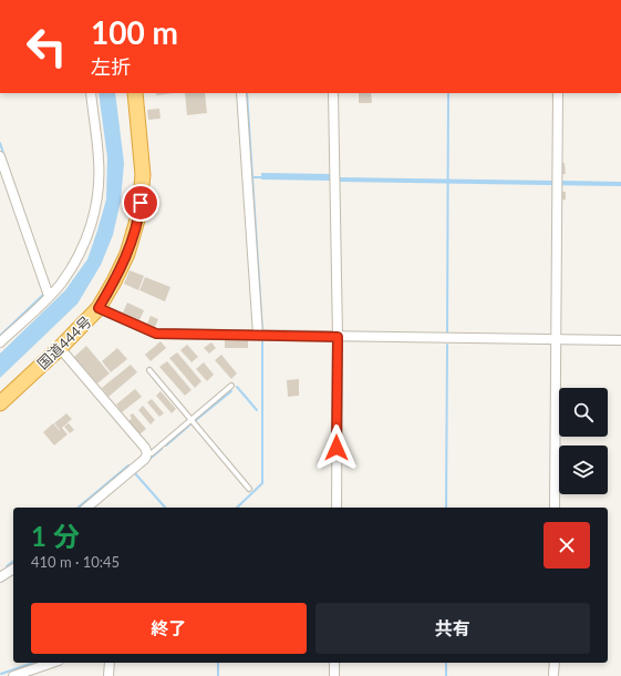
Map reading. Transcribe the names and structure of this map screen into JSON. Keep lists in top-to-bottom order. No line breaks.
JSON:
{"streets":{"highway":["国道444号"]},"page":{"turn":["100 m","左折"],"heading":["1 分","410 m · 10:45"],"buttons":["終了","共有"]}}
